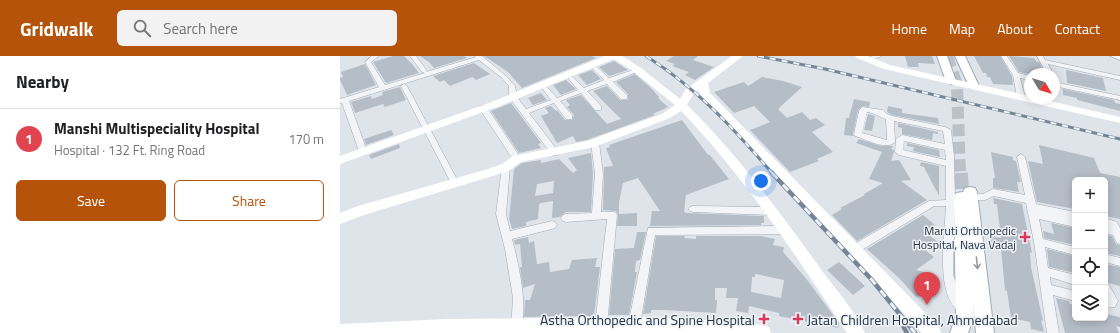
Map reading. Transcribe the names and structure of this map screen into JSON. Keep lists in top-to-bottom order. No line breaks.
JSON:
{"places":{"health":["Maruti Orthopedic Hospital, Nava Vadaj","Astha Orthopedic and Spine Hospital","Jatan Children Hospital, Ahmedabad"]},"north":"bottom right","page":{"header":"Gridwalk","search":"Search here","nav":["Home","Map","About","Contact"],"heading":"Nearby","list":[{"mark":"1","name":"Manshi Multispeciality Hospital","note":"Hospital · 132 Ft. Ring Road","value":"170 m"}],"buttons":["Save","Share"],"map_buttons":["+","−"],"pins":"1"}}
